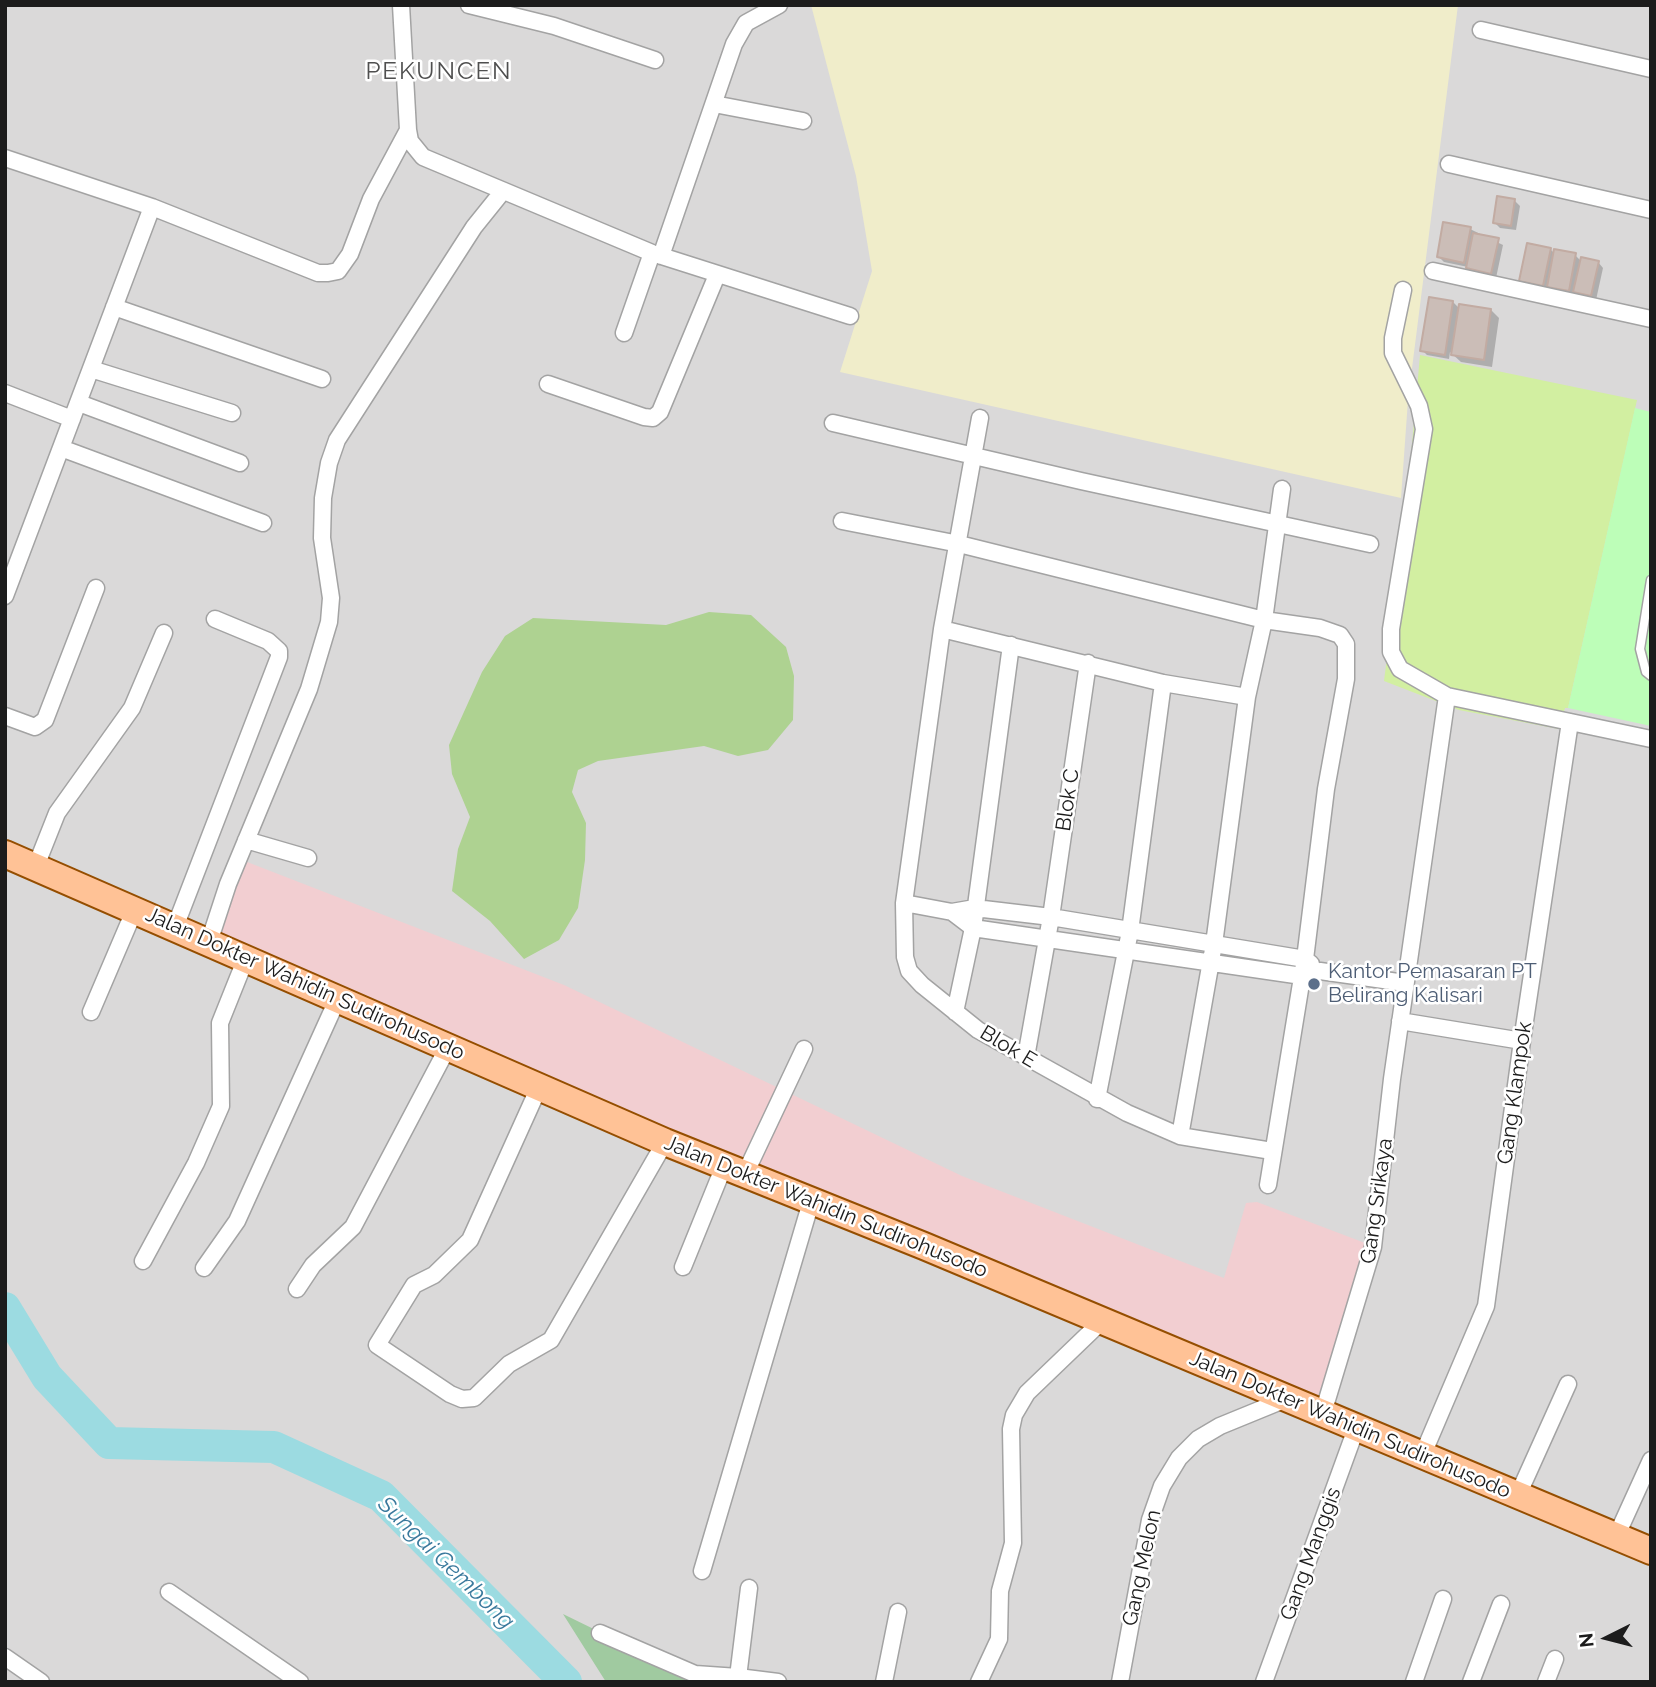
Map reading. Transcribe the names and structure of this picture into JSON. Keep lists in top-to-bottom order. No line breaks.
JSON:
{"streets":{"main road":["Jalan Dokter Wahidin Sudirohusodo"],"street":["Blok C","Blok E","Gang Klampok","Gang Srikaya","Gang Manggis","Gang Melon"]},"crossings":[["Blok C","Blok E"],["Jalan Dokter Wahidin Sudirohusodo","Gang Klampok"],["Jalan Dokter Wahidin Sudirohusodo","Gang Srikaya"],["Jalan Dokter Wahidin Sudirohusodo","Gang Manggis"],["Jalan Dokter Wahidin Sudirohusodo","Gang Melon"]],"districts":["PEKUNCEN"],"water":["Sungai Gembong"],"places":["Kantor Pemasaran PT Belirang Kalisari"],"north":"left"}
